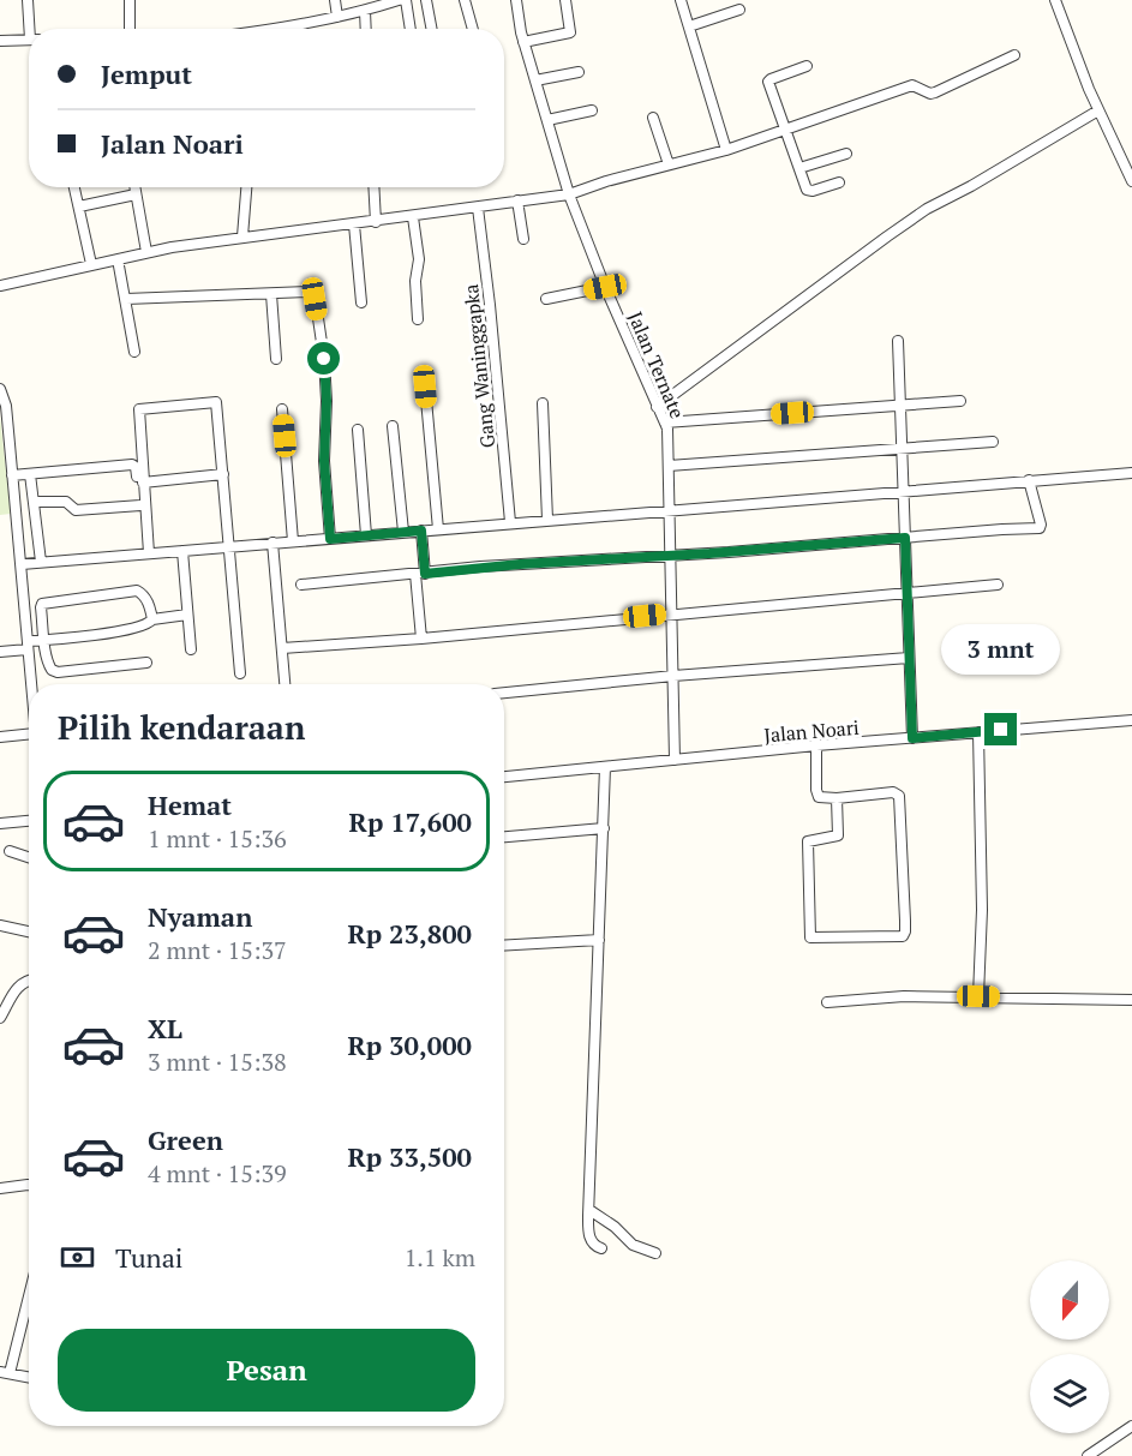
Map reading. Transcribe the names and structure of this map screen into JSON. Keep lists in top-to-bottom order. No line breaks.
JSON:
{"streets":{"street":["Jalan Ternate","Gang Waninggapka","Jalan Noari"]},"crossings":[["Jalan Ternate","Jalan Noari"]],"north":"bottom","page":{"banner":["Jemput","Jalan Noari"],"bubble":"3 mnt","heading":"Pilih kendaraan","list":[{"name":"Hemat","note":"1 mnt · 15:36","value":"Rp 17,600"},{"name":"Nyaman","note":"2 mnt · 15:37","value":"Rp 23,800"},{"name":"XL","note":"3 mnt · 15:38","value":"Rp 30,000"},{"name":"Green","note":"4 mnt · 15:39","value":"Rp 33,500"}],"pay":["Tunai","1.1 km"],"buttons":"Pesan"}}
